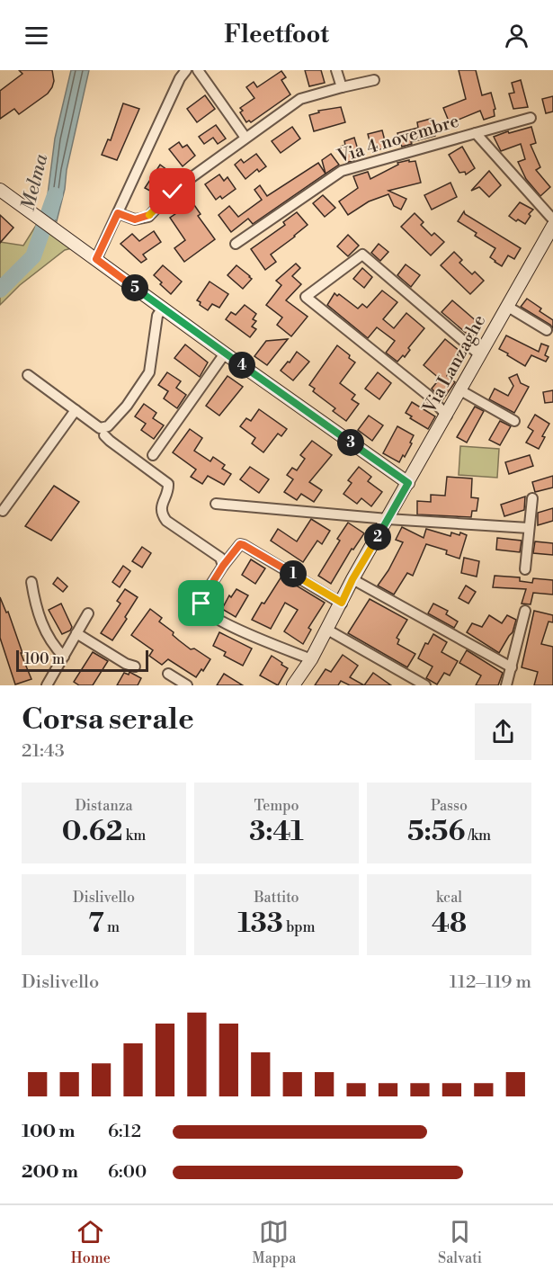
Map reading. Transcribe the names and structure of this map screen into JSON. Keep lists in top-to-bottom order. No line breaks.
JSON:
{"streets":{"street":["Via 4 novembre","Via Lanzaghe"]},"water":["Melma"],"scale_bar":"100 m","page":{"header":"Fleetfoot","pins":["5","4","3","2","1"],"scale":"100 m","heading":["Corsa serale","21:43"],"stats":[["Distanza","0.62 km"],["Tempo","3:41"],["Passo","5:56 /km"],["Dislivello","7 m"],["Battito","133 bpm"],["kcal","48"]],"chart":["Dislivello","112–119 m"],"list":[{"name":"100 m","note":"6:12"},{"name":"200 m","note":"6:00"}],"tabs":["Home","Mappa","Salvati"]}}
